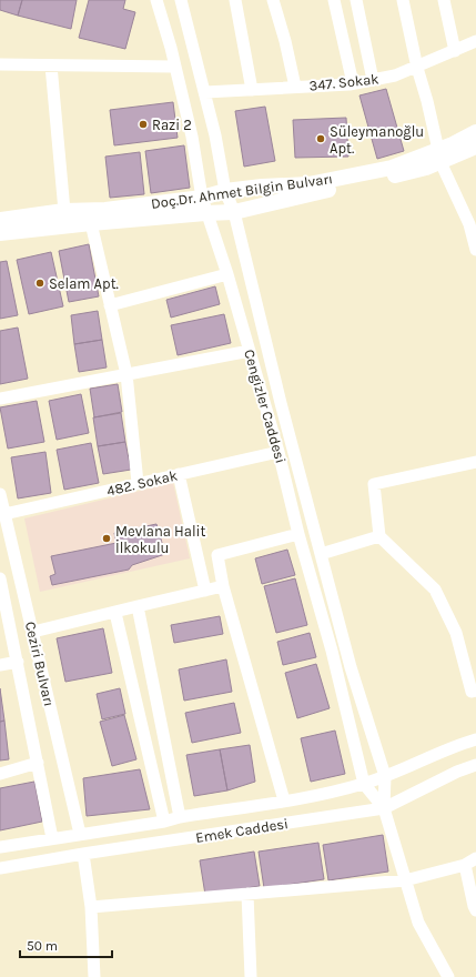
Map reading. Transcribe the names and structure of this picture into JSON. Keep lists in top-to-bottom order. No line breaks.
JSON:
{"streets":{"main road":["Doç.Dr. Ahmet Bilgin Bulvarı"],"street":["347. Sokak","Cengizler Caddesi","482. Sokak","Ceziri Bulvarı","Emek Caddesi"]},"crossings":[["347. Sokak","Cengizler Caddesi"],["Doç.Dr. Ahmet Bilgin Bulvarı","Cengizler Caddesi"],["Cengizler Caddesi","482. Sokak"],["Cengizler Caddesi","Emek Caddesi"],["482. Sokak","Ceziri Bulvarı"],["Ceziri Bulvarı","Emek Caddesi"]],"places":["Razi 2","Süleymanoğlu Apt.","Selam Apt.","Mevlana Halit İlkokulu"],"scale_bar":"50 m"}
